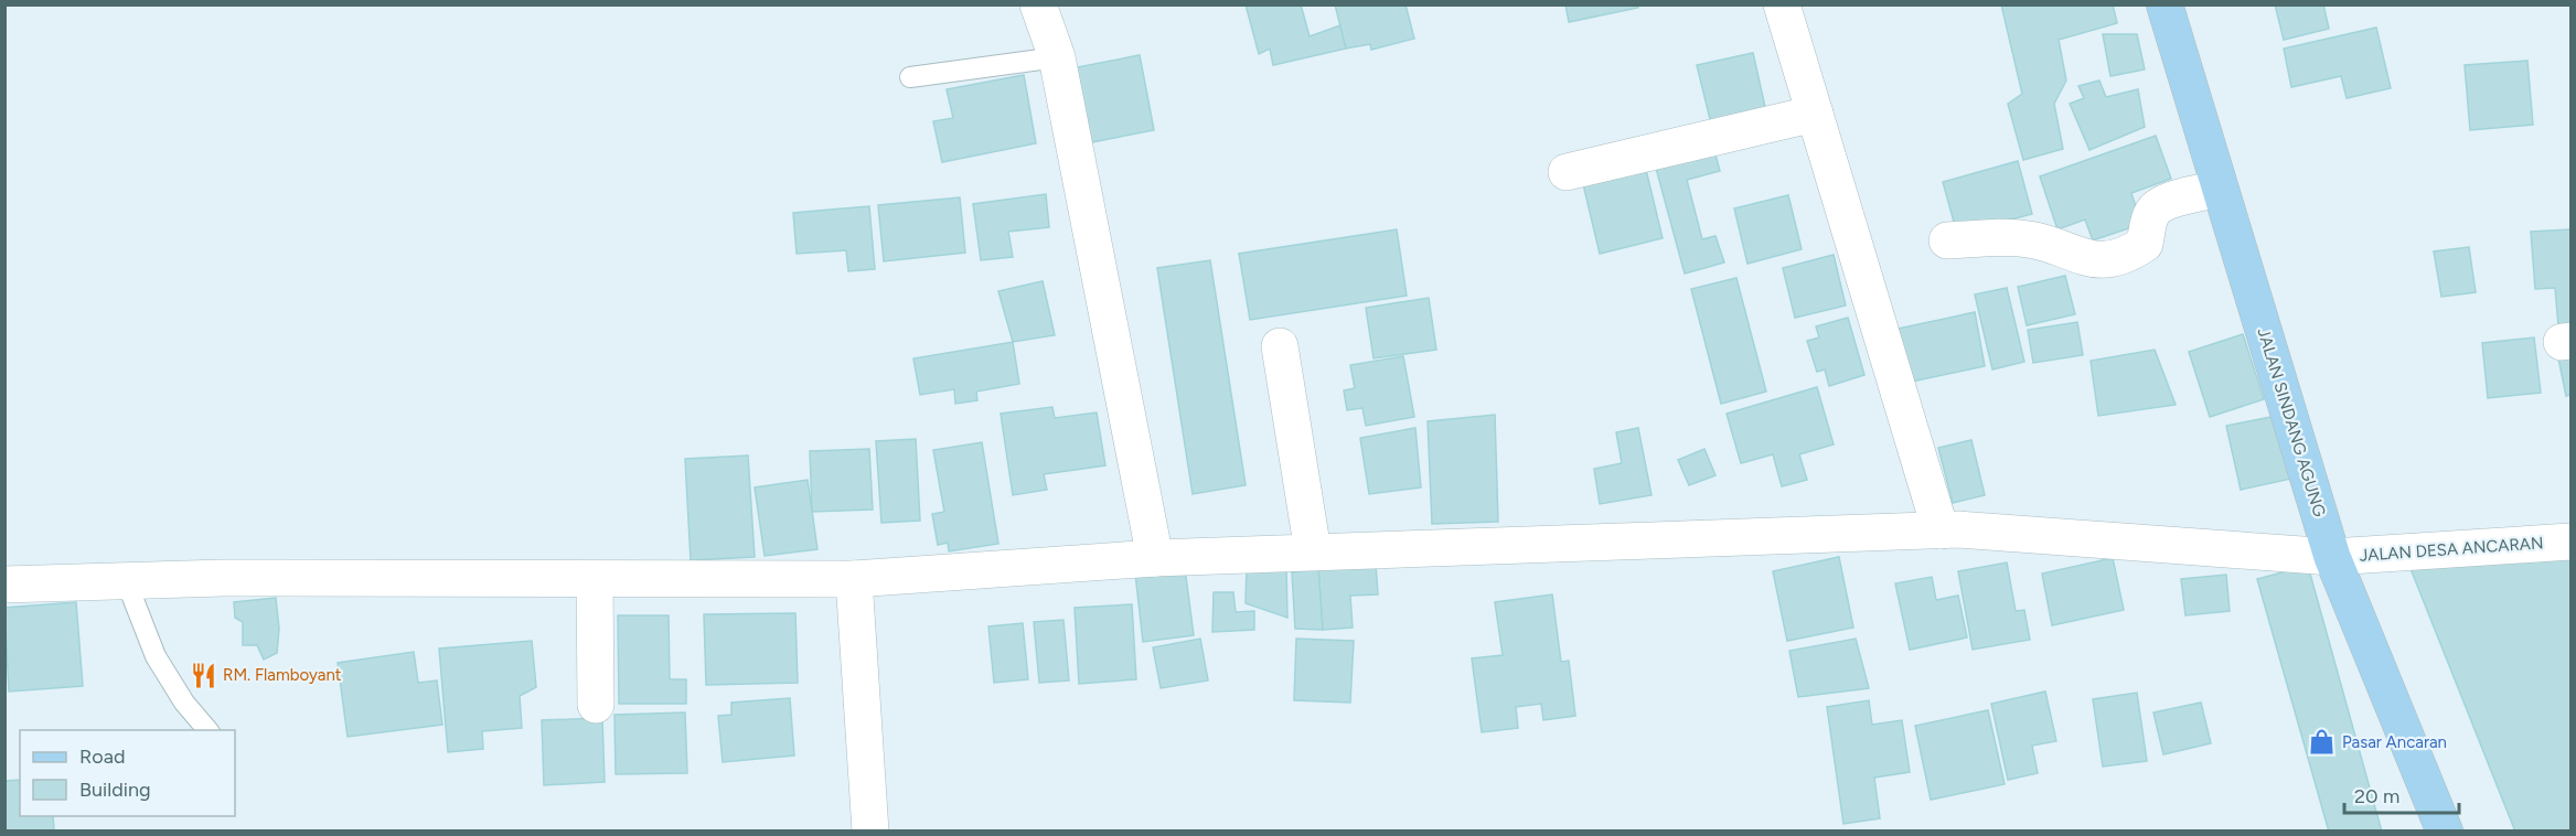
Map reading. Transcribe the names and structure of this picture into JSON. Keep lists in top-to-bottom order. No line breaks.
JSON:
{"streets":{"main road":["JALAN SINDANG AGUNG"],"street":["JALAN DESA ANCARAN"]},"crossings":[["JALAN SINDANG AGUNG","JALAN DESA ANCARAN"]],"places":{"restaurant":["RM. Flamboyant"],"shop":["Pasar Ancaran"]},"legend":["Road","Building"],"scale_bar":"20 m"}
